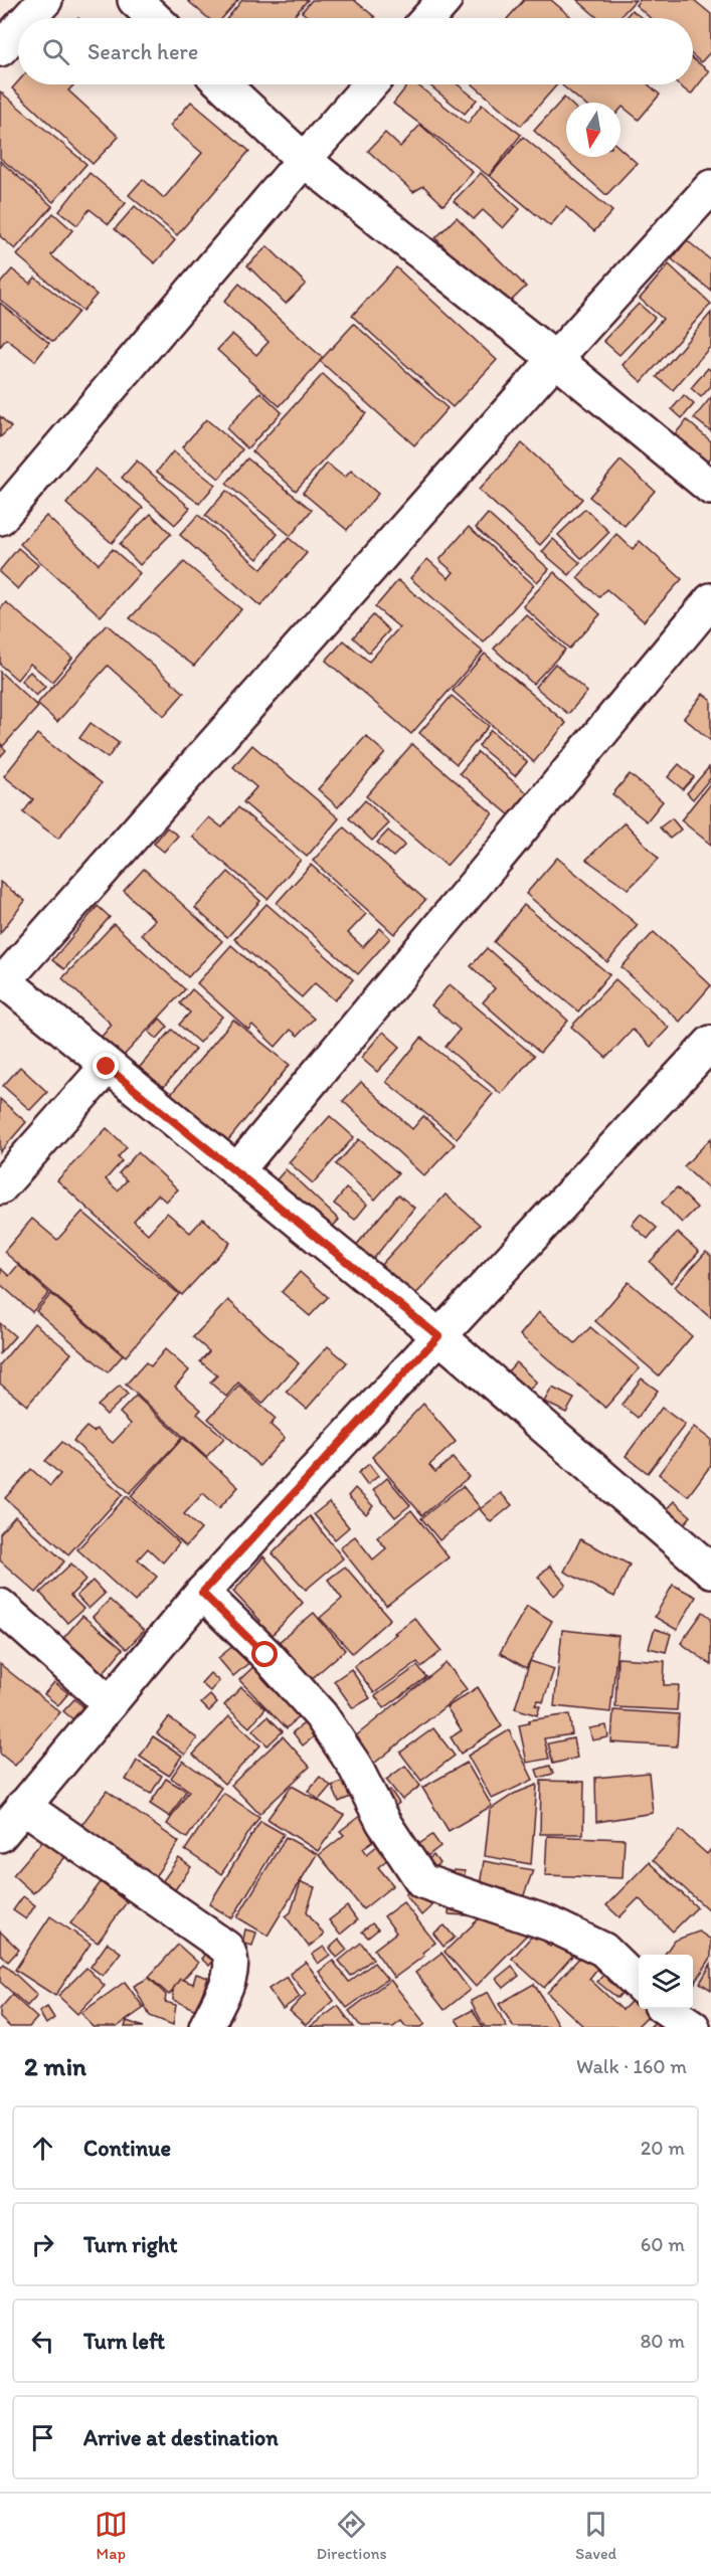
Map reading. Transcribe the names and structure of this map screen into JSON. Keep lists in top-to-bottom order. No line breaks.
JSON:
{"north":"bottom","page":{"search":"Search here","heading":["2 min","Walk · 160 m"],"list":[["Continue","20 m"],["Turn right","60 m"],["Turn left","80 m"],"Arrive at destination"],"nav":["Map","Directions","Saved"]}}
